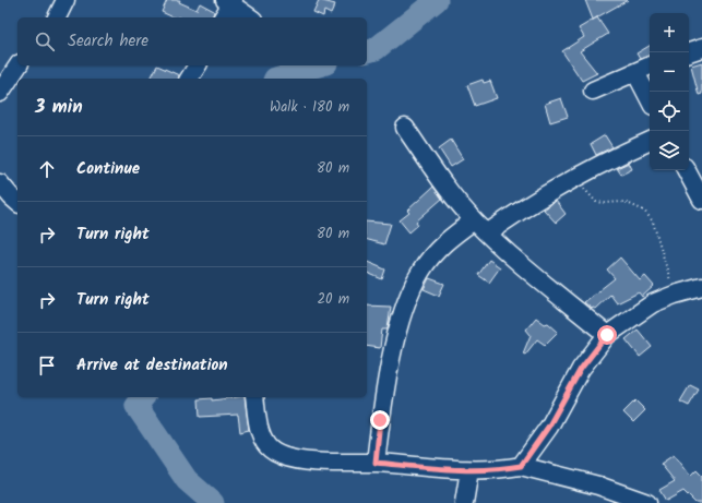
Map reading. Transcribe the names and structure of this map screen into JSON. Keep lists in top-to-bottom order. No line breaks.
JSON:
{"page":{"map_buttons":["+","−"],"search":"Search here","heading":["3 min","Walk · 180 m"],"list":[["Continue","80 m"],["Turn right","80 m"],["Turn right","20 m"],"Arrive at destination"]}}
